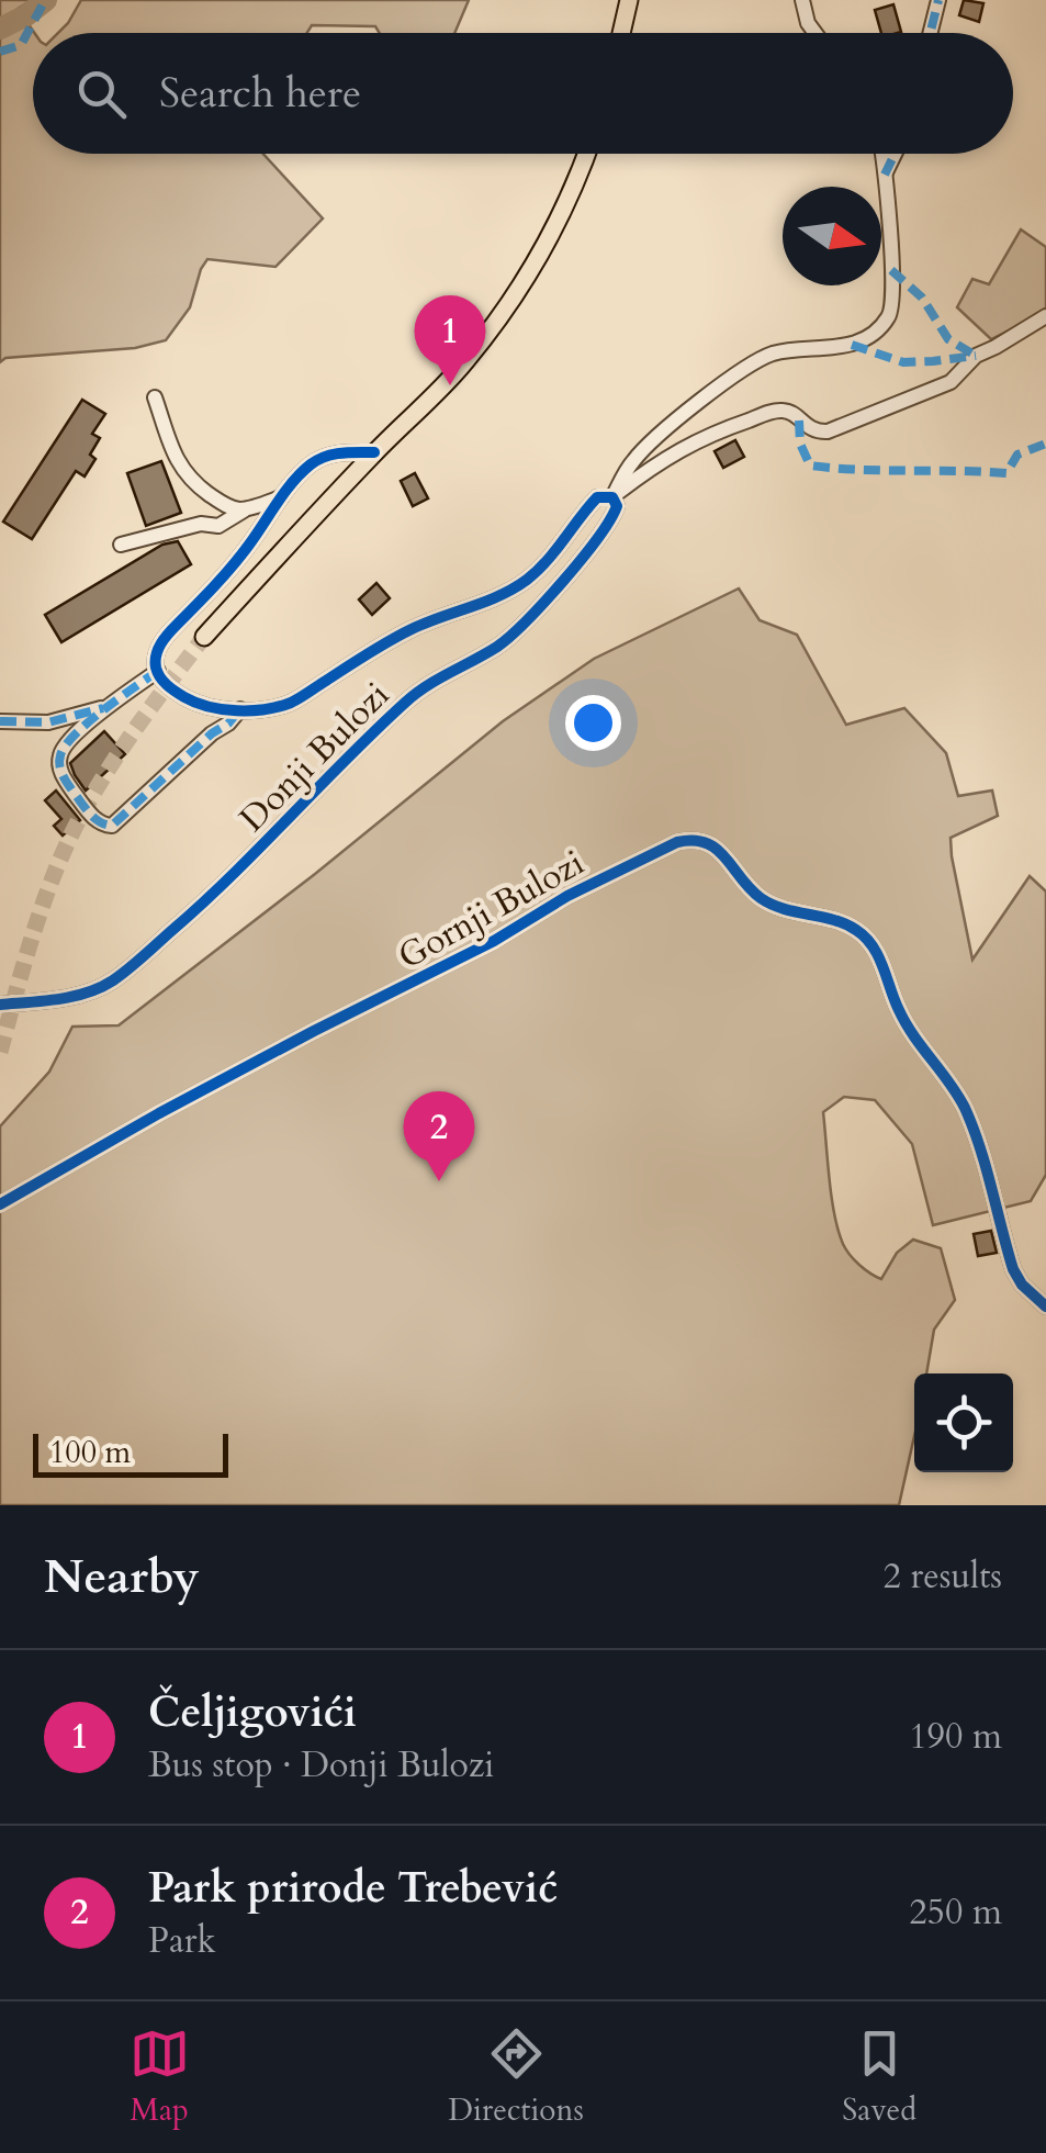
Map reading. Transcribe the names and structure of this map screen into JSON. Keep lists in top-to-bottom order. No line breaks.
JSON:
{"streets":{"street":["Donji Bulozi","Gornji Bulozi"]},"scale_bar":"100 m","north":"right","page":{"search":"Search here","pins":["1","2"],"scale":"100 m","heading":["Nearby","2 results"],"list":[{"mark":"1","name":"Čeljigovići","note":"Bus stop · Donji Bulozi","value":"190 m"},{"mark":"2","name":"Park prirode Trebević","note":"Park","value":"250 m"}],"nav":["Map","Directions","Saved"]}}
